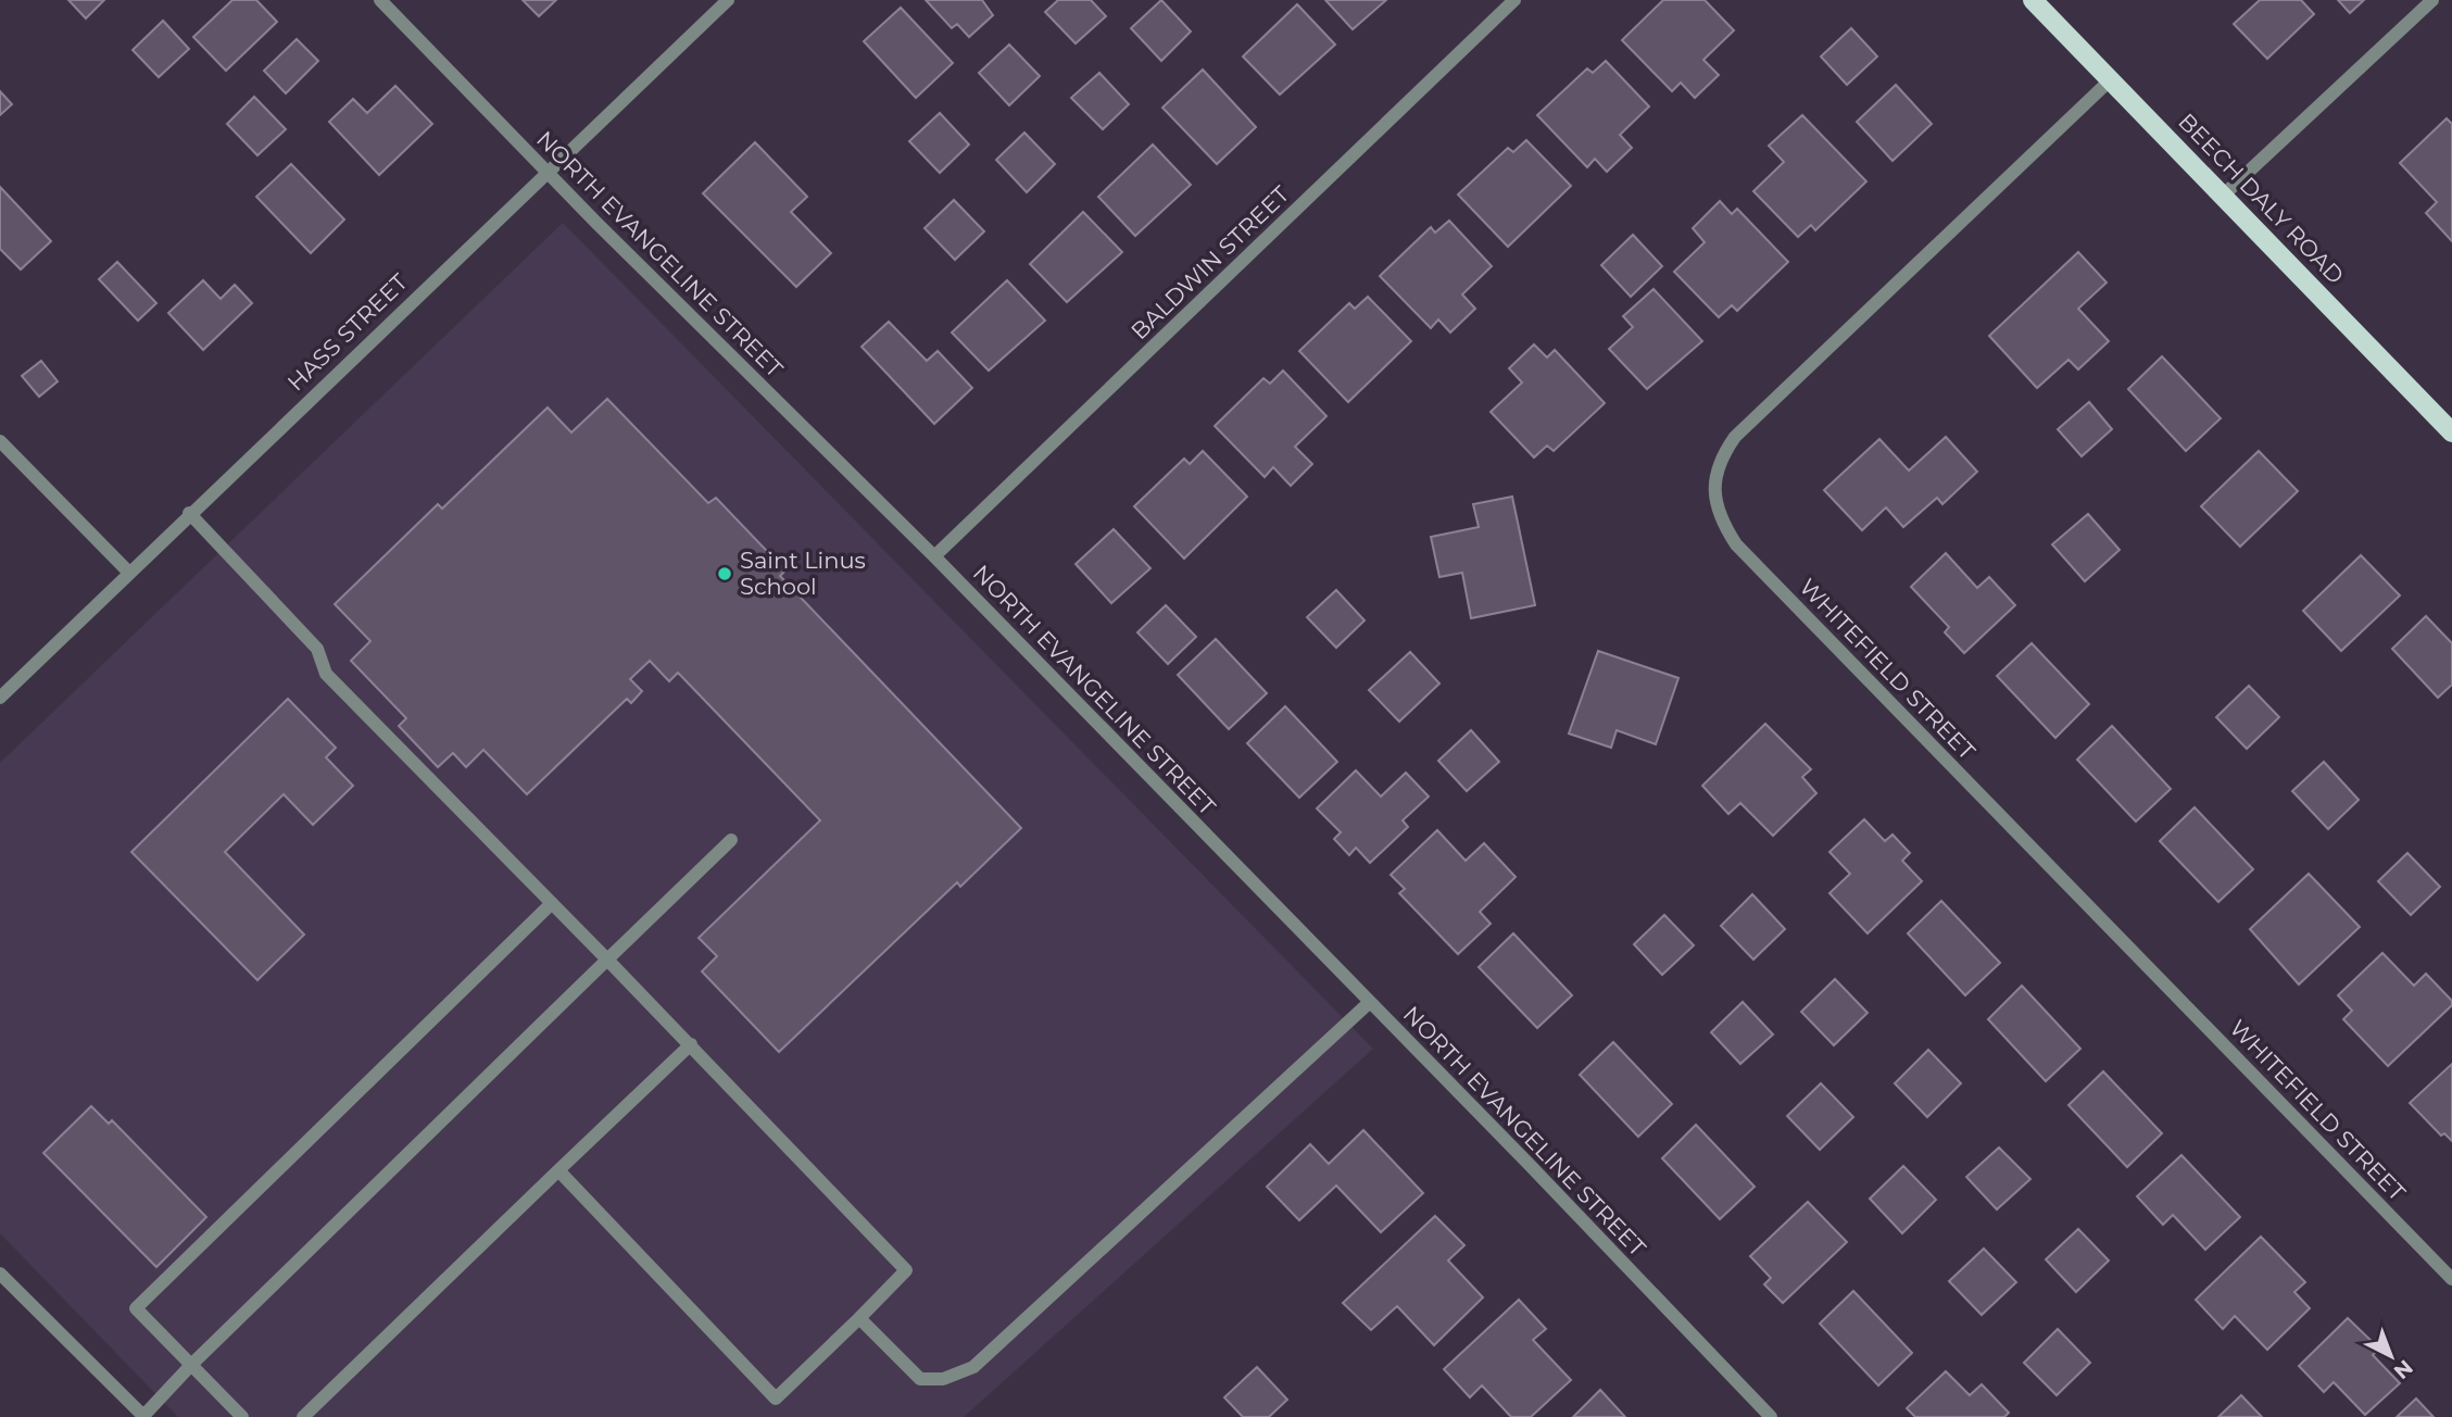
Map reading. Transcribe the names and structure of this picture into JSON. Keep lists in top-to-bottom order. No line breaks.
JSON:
{"streets":{"main road":["BEECH DALY ROAD"],"street":["NORTH EVANGELINE STREET","BALDWIN STREET","HASS STREET","WHITEFIELD STREET"]},"crossings":[["BEECH DALY ROAD","WHITEFIELD STREET"],["NORTH EVANGELINE STREET","BALDWIN STREET"],["NORTH EVANGELINE STREET","HASS STREET"]],"places":["Saint Linus School"],"north":"bottom right"}
